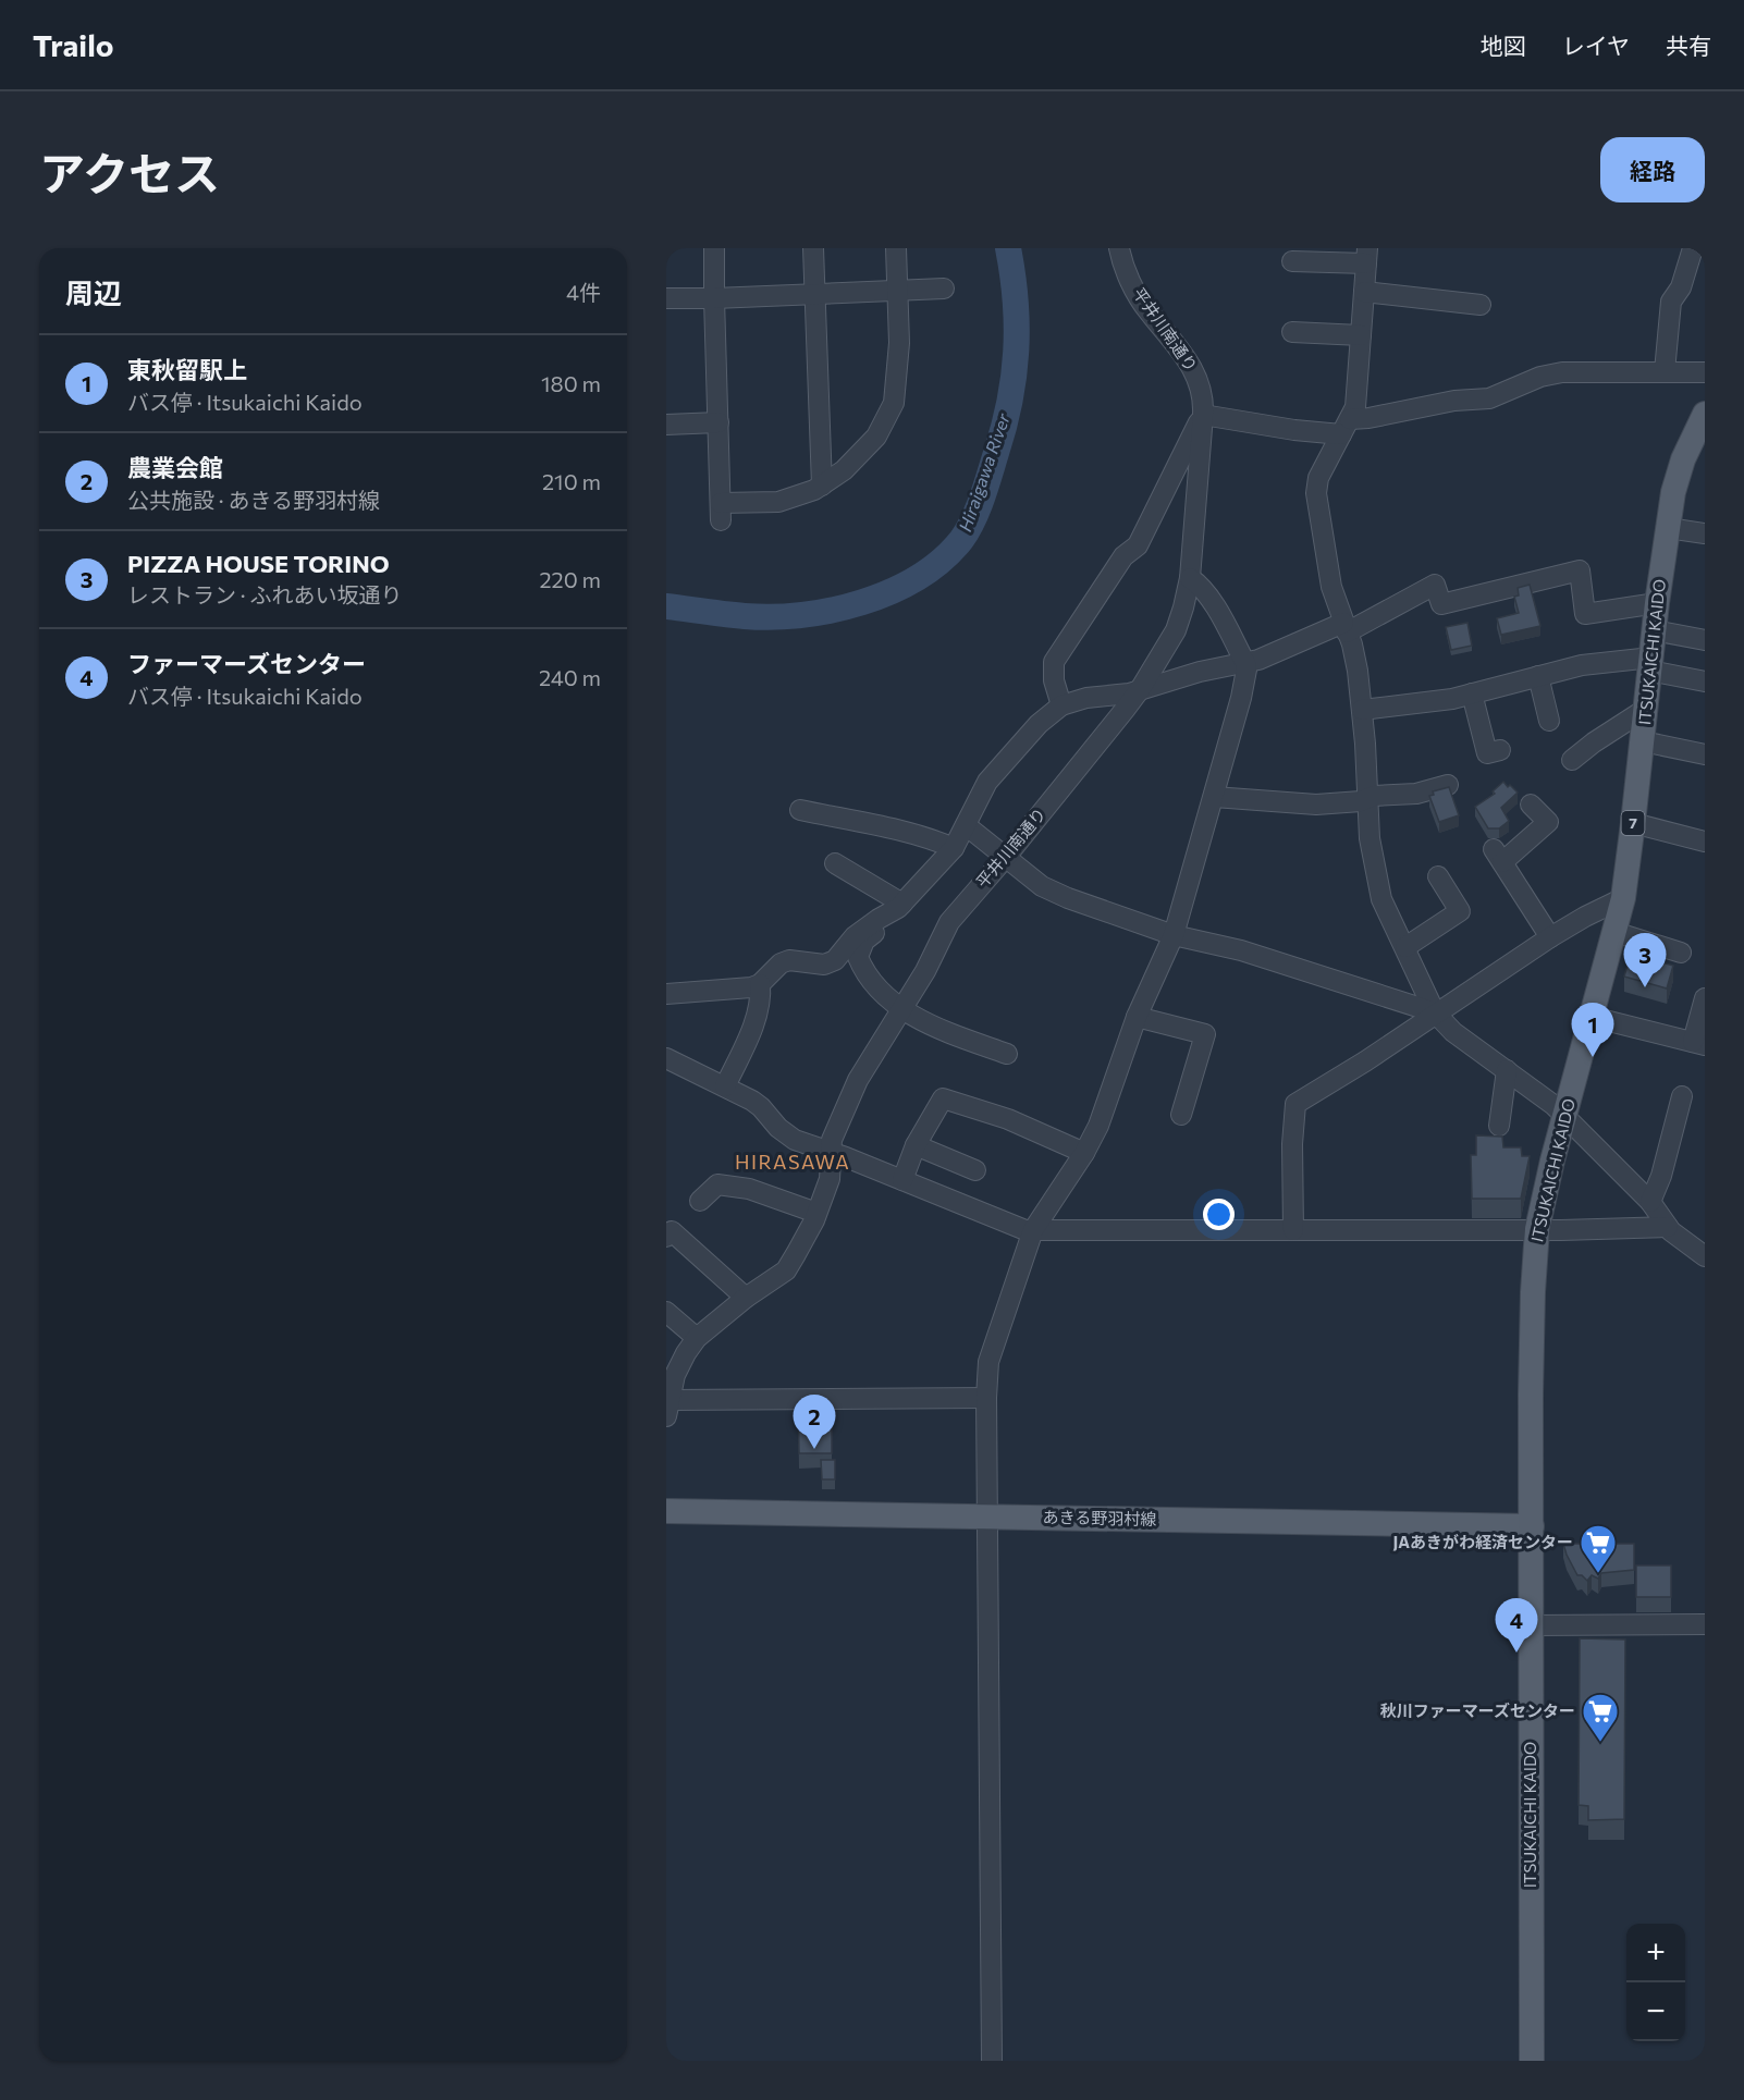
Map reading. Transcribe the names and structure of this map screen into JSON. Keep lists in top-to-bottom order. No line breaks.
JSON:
{"streets":{"main road":["ITSUKAICHI KAIDO","7","あきる野羽村線"],"street":["平井川南通り"]},"crossings":[["ITSUKAICHI KAIDO","あきる野羽村線"]],"districts":["HIRASAWA"],"water":["Hiraigawa River"],"places":{"supermarket":["JAあきがわ経済センター","秋川ファーマーズセンター"]},"page":{"header":"Trailo","nav":["地図","レイヤ","共有"],"title":"アクセス","buttons":"経路","heading":["周辺","4件"],"list":[{"mark":"1","name":"東秋留駅上","note":"バス停 · Itsukaichi Kaido","value":"180 m"},{"mark":"2","name":"農業会館","note":"公共施設 · あきる野羽村線","value":"210 m"},{"mark":"3","name":"PIZZA HOUSE TORINO","note":"レストラン · ふれあい坂通り","value":"220 m"},{"mark":"4","name":"ファーマーズセンター","note":"バス停 · Itsukaichi Kaido","value":"240 m"}],"pins":["3","1","2","4"],"map_buttons":["+","−"]}}
